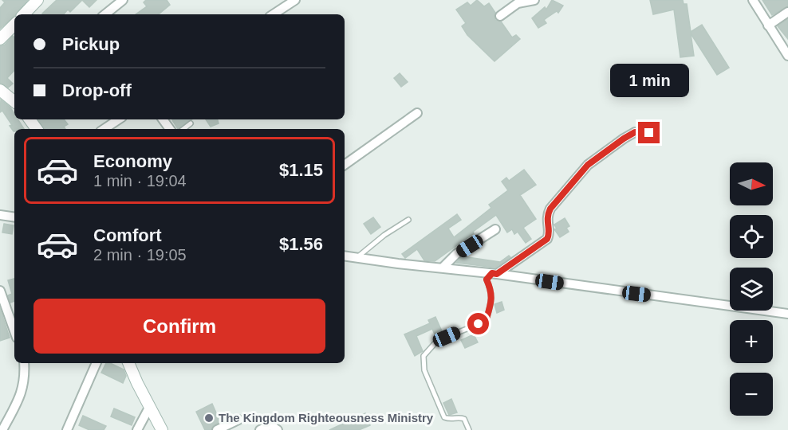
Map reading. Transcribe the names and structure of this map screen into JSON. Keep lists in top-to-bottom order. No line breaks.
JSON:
{"places":["The Kingdom Righteousness Ministry"],"north":"right","page":{"banner":["Pickup","Drop-off"],"bubble":"1 min","list":[{"name":"Economy","note":"1 min · 19:04","value":"$1.15"},{"name":"Comfort","note":"2 min · 19:05","value":"$1.56"}],"map_buttons":["+","−"],"buttons":"Confirm"}}
